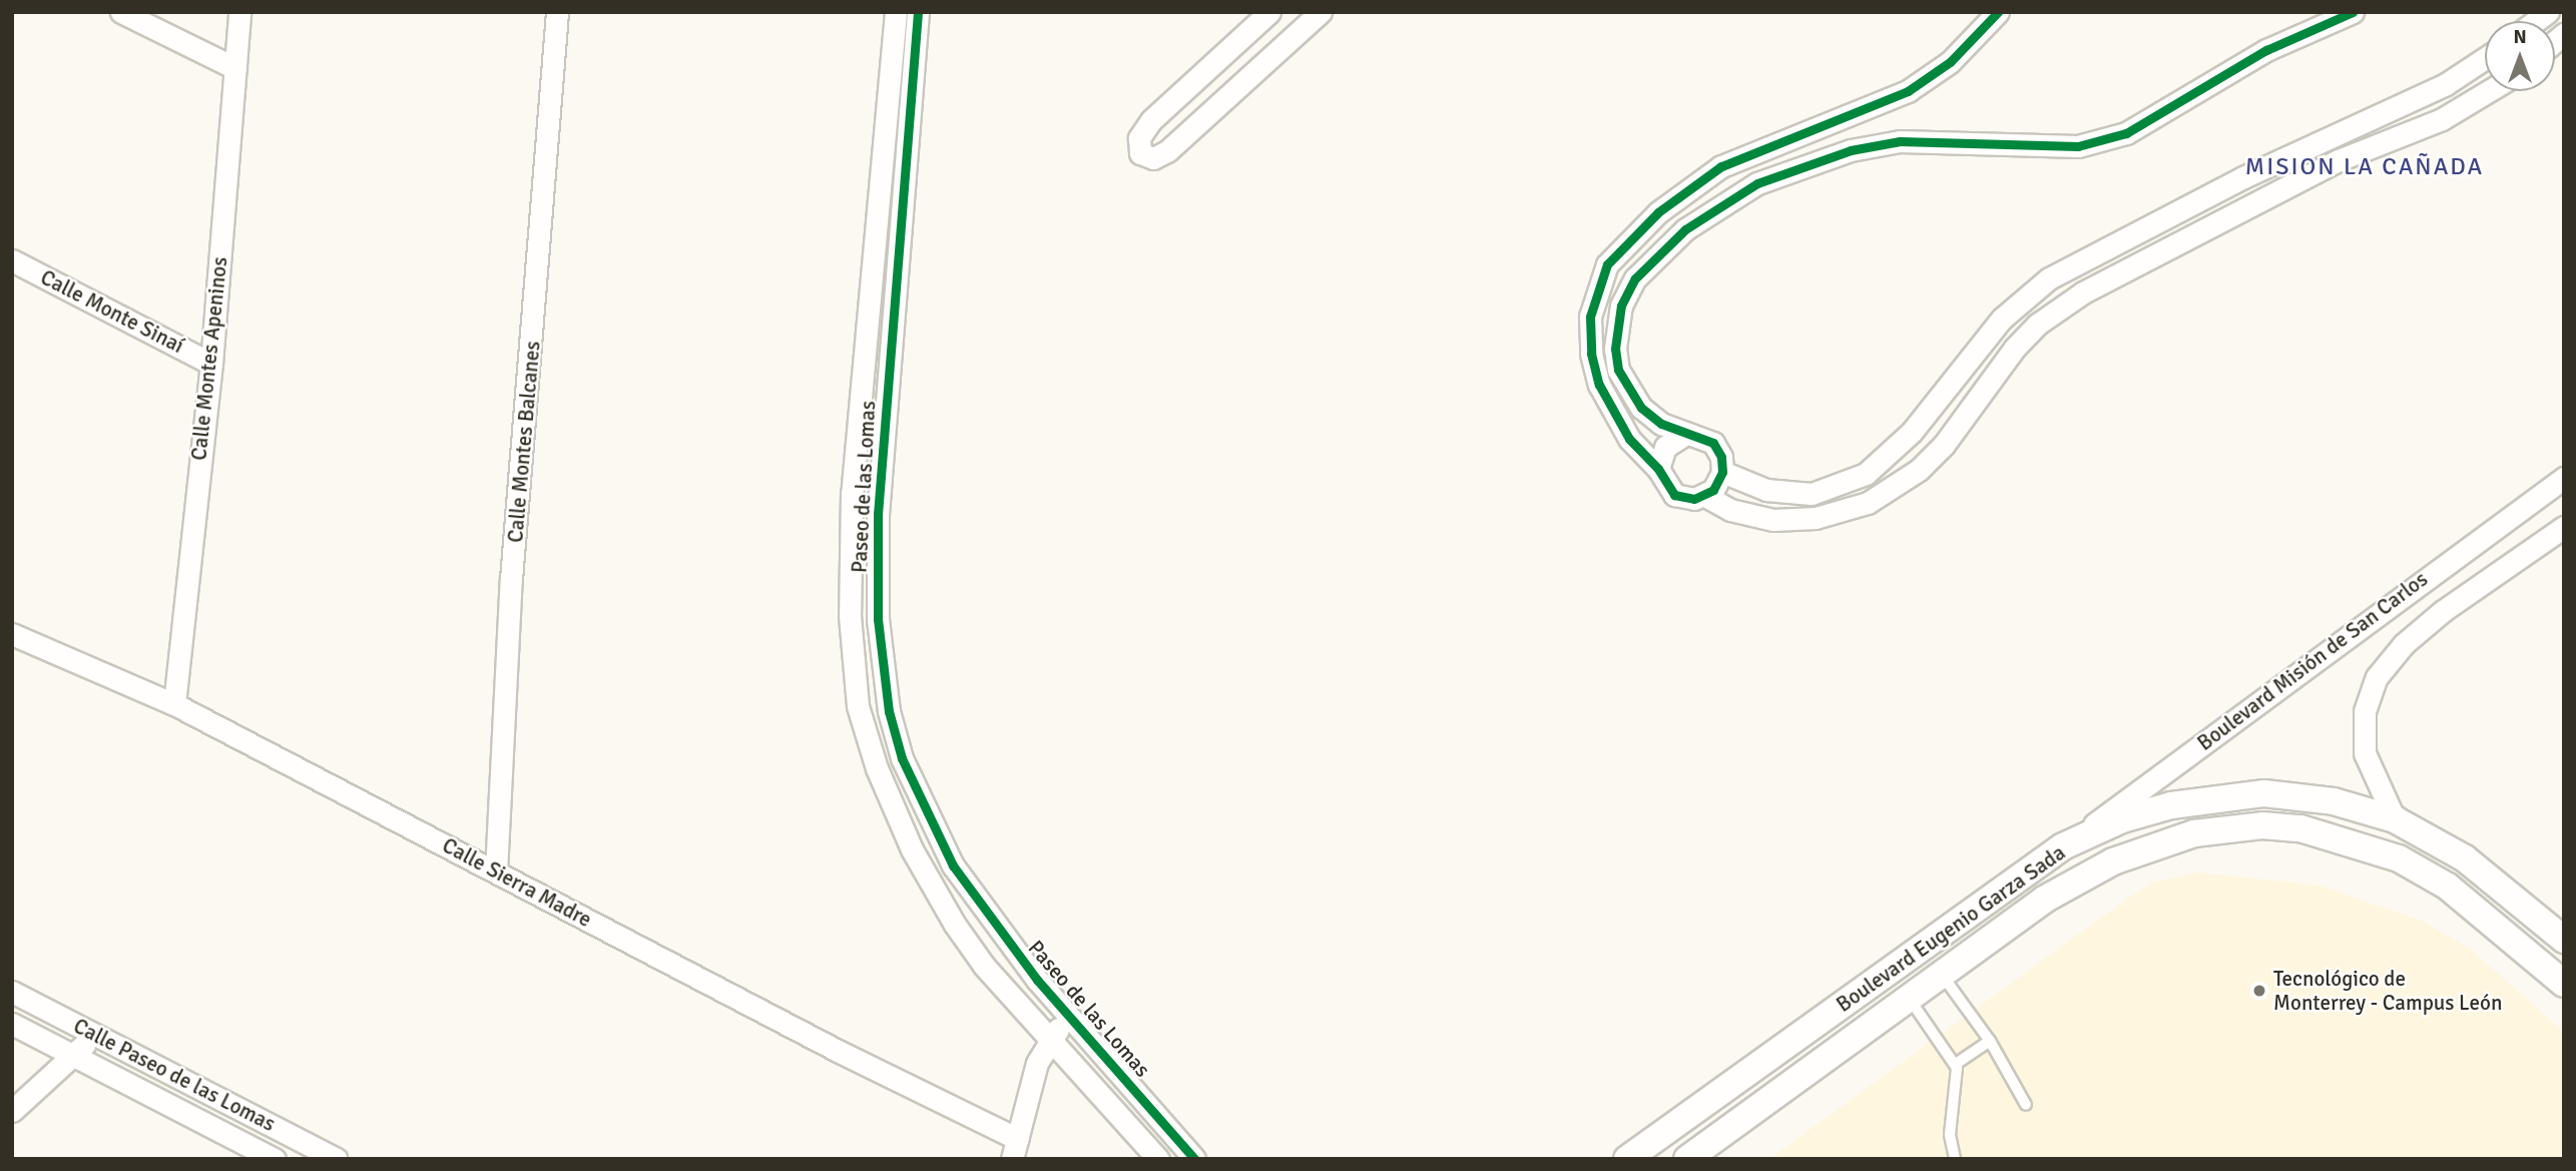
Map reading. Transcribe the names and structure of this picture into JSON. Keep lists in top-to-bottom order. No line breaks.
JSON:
{"streets":{"street":["Calle Monte Sinaí","Calle Montes Apeninos","Calle Montes Balcanes","Paseo de las Lomas","Boulevard Misión de San Carlos","Calle Sierra Madre","Boulevard Eugenio Garza Sada","Calle Paseo de las Lomas"]},"crossings":[["Calle Monte Sinaí","Calle Montes Apeninos"],["Calle Montes Apeninos","Calle Sierra Madre"],["Calle Montes Balcanes","Calle Sierra Madre"],["Boulevard Misión de San Carlos","Boulevard Eugenio Garza Sada"]],"districts":["MISION LA CAÑADA"],"places":["Tecnológico de Monterrey - Campus León"],"north":"top"}
